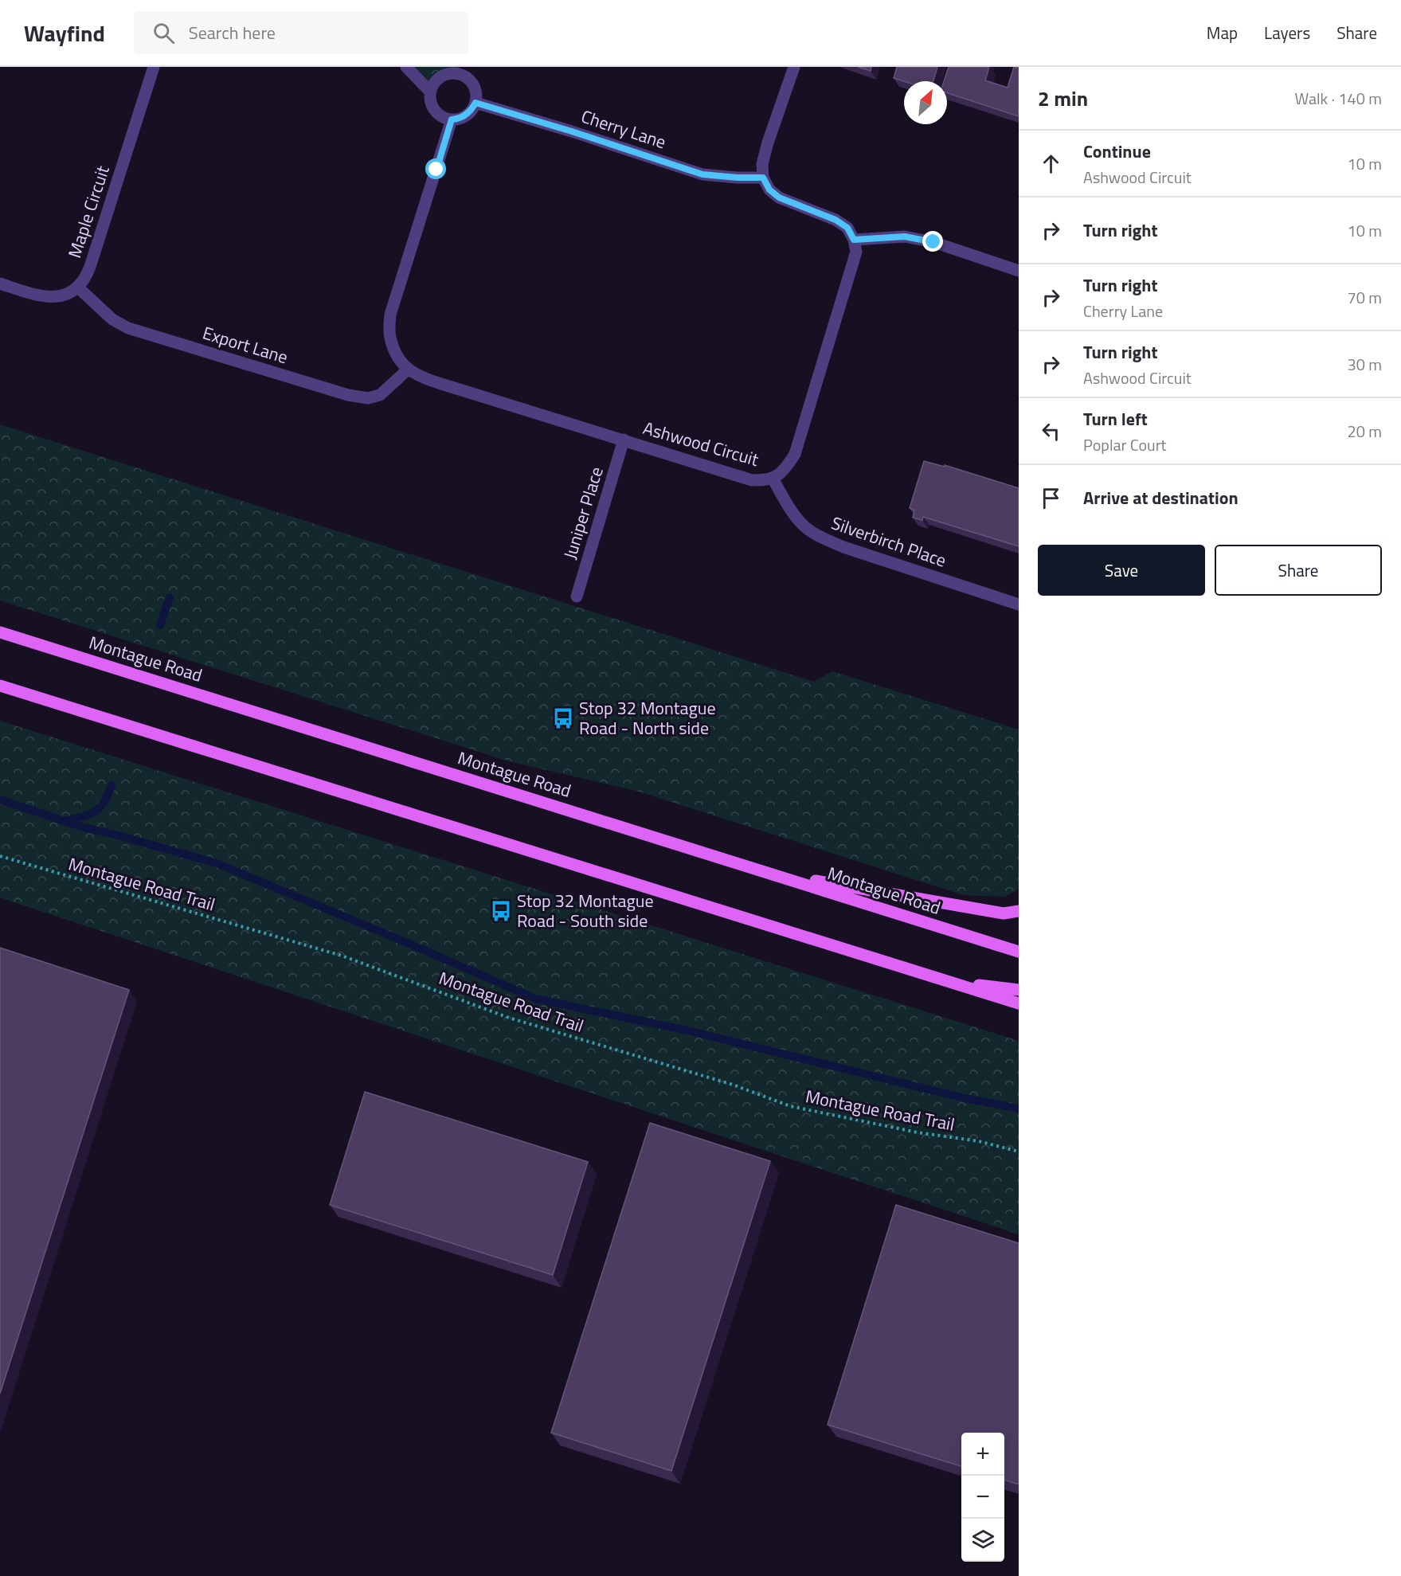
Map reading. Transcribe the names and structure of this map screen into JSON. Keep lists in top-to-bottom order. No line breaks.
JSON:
{"streets":{"main road":["Montague Road"],"street":["Cherry Lane","Maple Circuit","Export Lane","Ashwood Circuit","Juniper Place","Silverbirch Place"],"path":["Montague Road Trail"]},"crossings":[["Cherry Lane","Ashwood Circuit"],["Maple Circuit","Export Lane"],["Export Lane","Ashwood Circuit"],["Ashwood Circuit","Juniper Place"],["Ashwood Circuit","Silverbirch Place"]],"places":{"bus stop":["Stop 32 Montague Road - North side","Stop 32 Montague Road - South side"]},"north":"top right","page":{"header":"Wayfind","search":"Search here","nav":["Map","Layers","Share"],"heading":["2 min","Walk · 140 m"],"list":[["Continue","Ashwood Circuit","10 m"],["Turn right","10 m"],["Turn right","Cherry Lane","70 m"],["Turn right","Ashwood Circuit","30 m"],["Turn left","Poplar Court","20 m"],"Arrive at destination"],"buttons":["Save","Share"],"map_buttons":["+","−"]}}
